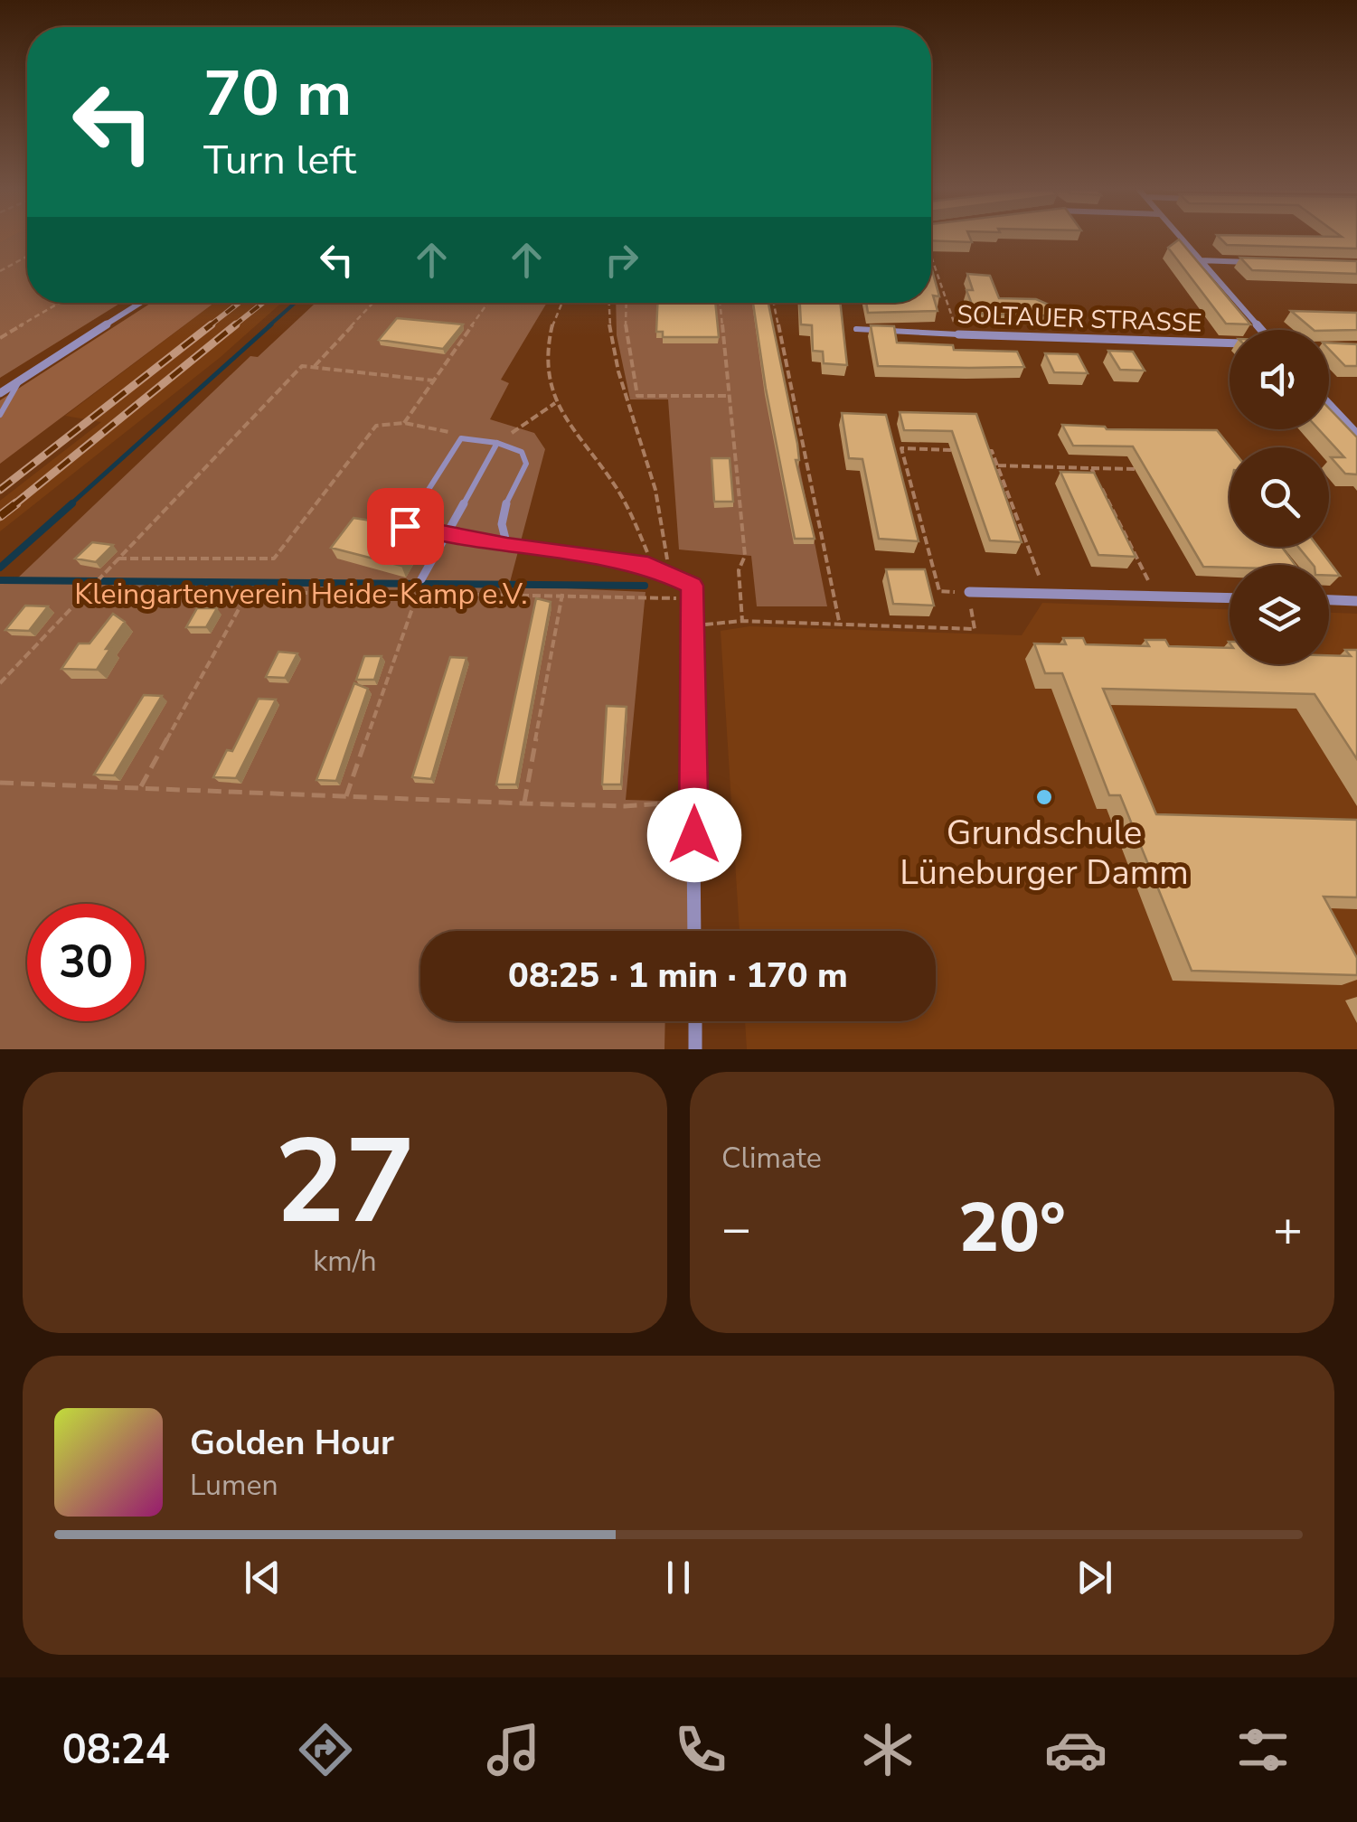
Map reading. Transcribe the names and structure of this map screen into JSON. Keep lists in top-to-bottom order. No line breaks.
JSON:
{"streets":{"street":["SOLTAUER STRASSE"]},"parks":["Kleingartenverein Heide-Kamp e.V."],"places":["Grundschule Lüneburger Damm"],"page":{"turn":["70 m","Turn left"],"limit":"30","trip":"08:25 · 1 min · 170 m","tile":[["27","km/h"],"Climate"],"heat":["−","20°","+"],"song":["Golden Hour","Lumen"],"tabs":"08:24"}}
